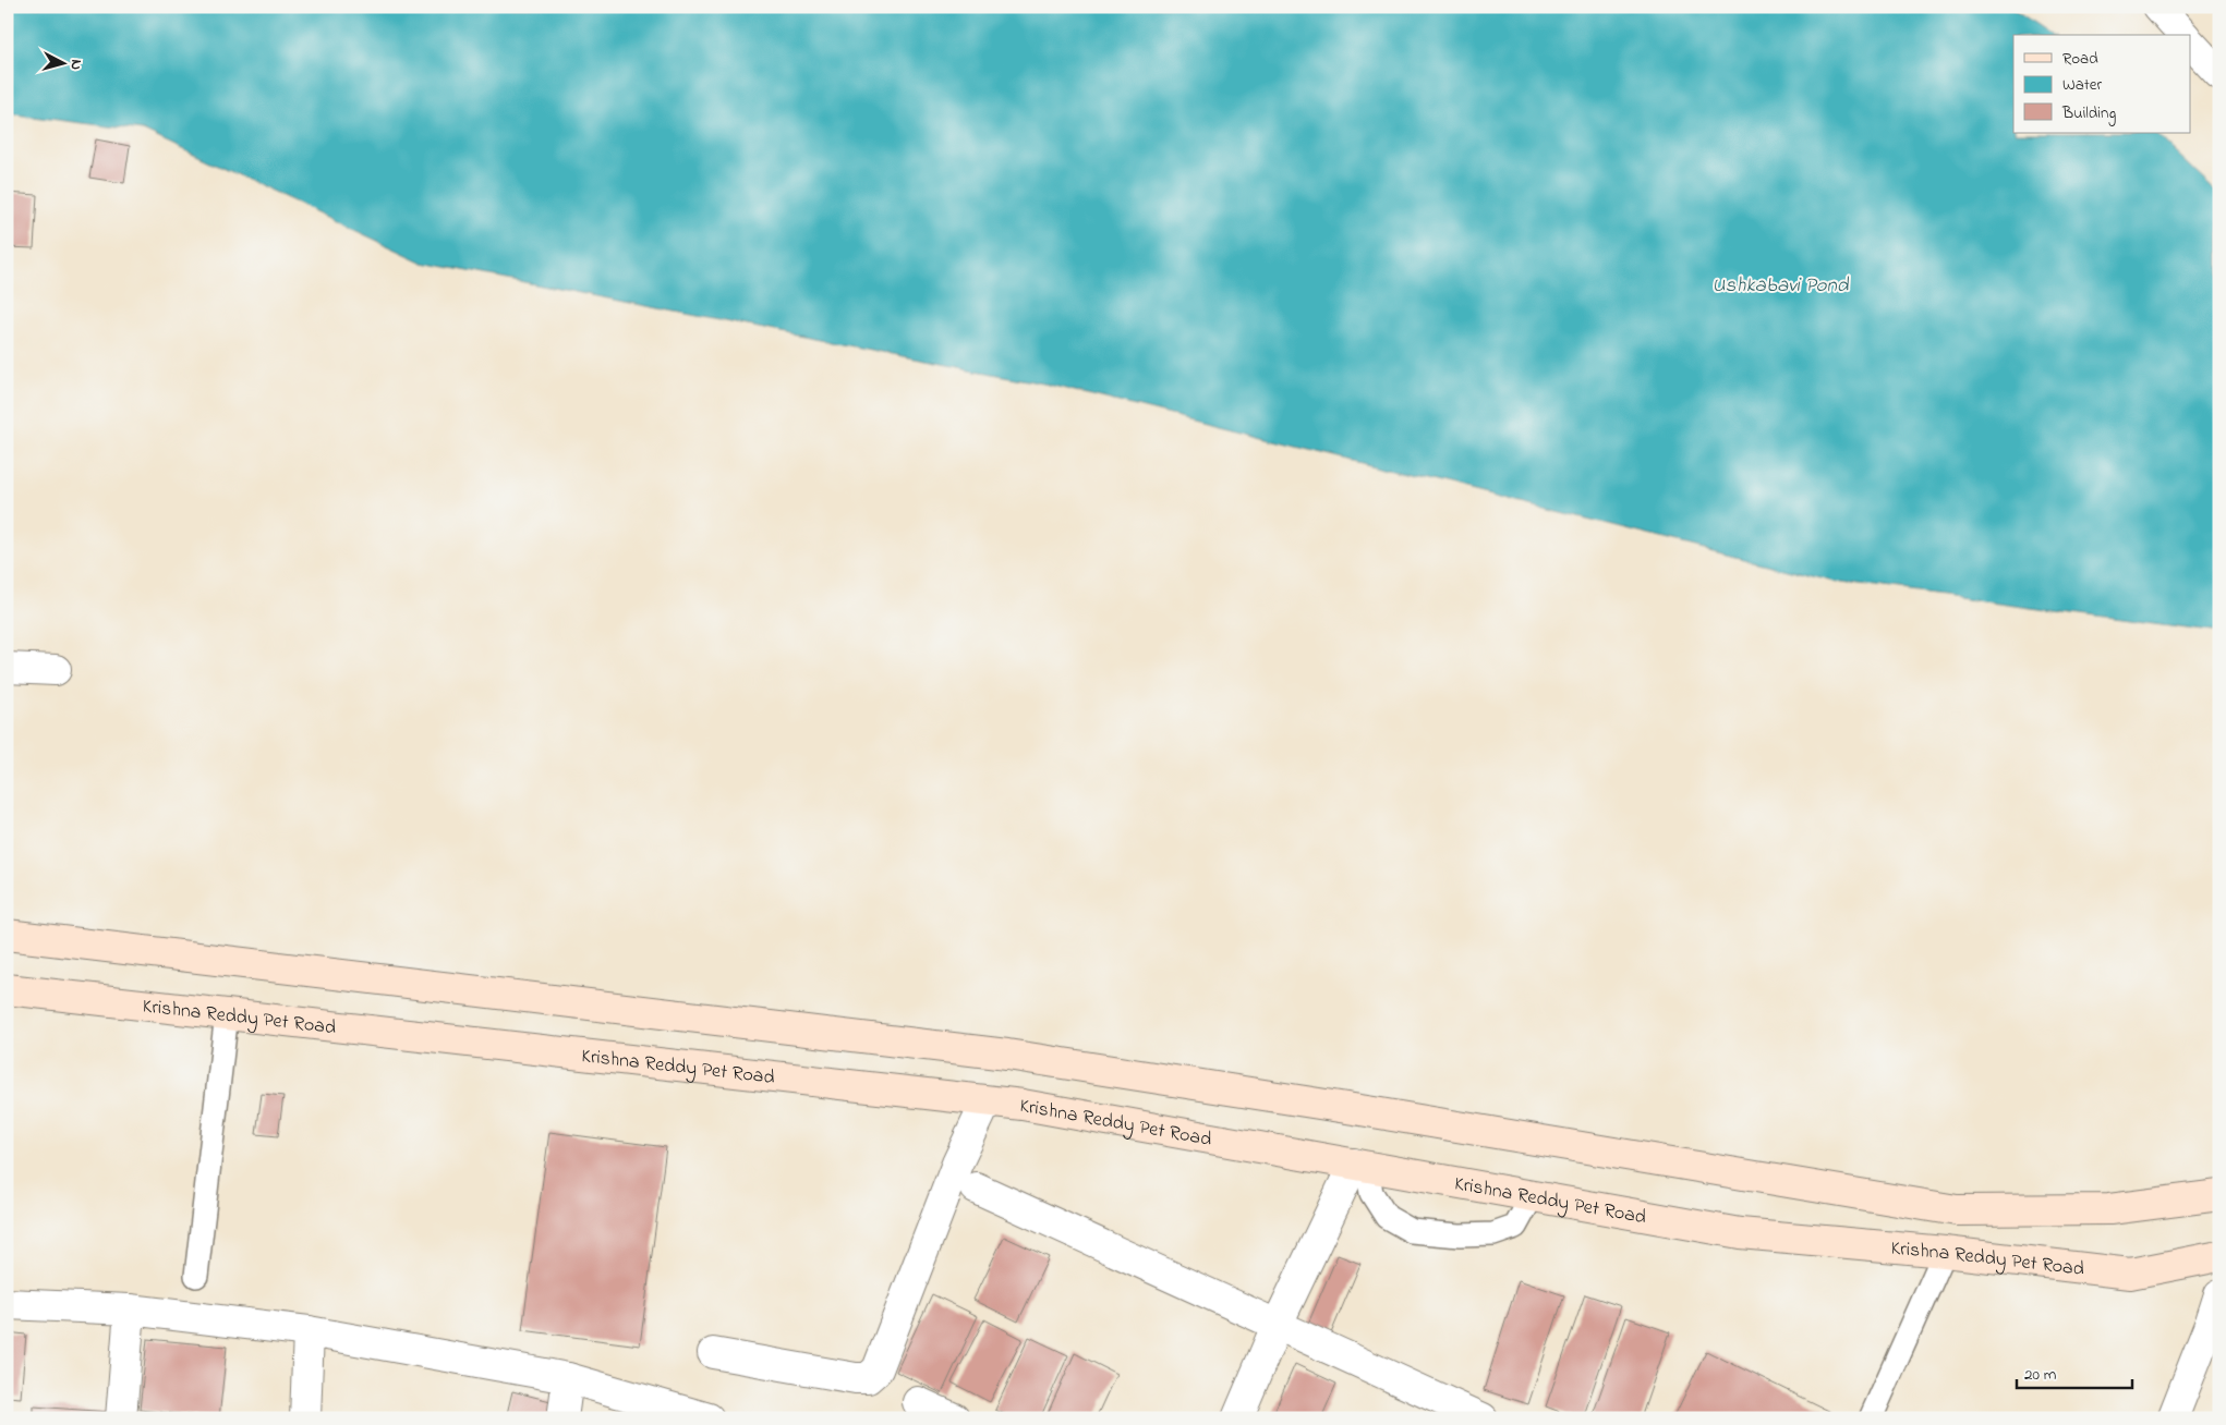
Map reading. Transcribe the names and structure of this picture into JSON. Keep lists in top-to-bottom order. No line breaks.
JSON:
{"streets":{"main road":["Krishna Reddy Pet Road"]},"water":["Ushkabavi Pond"],"legend":["Road","Water","Building"],"scale_bar":"20 m","north":"right"}
